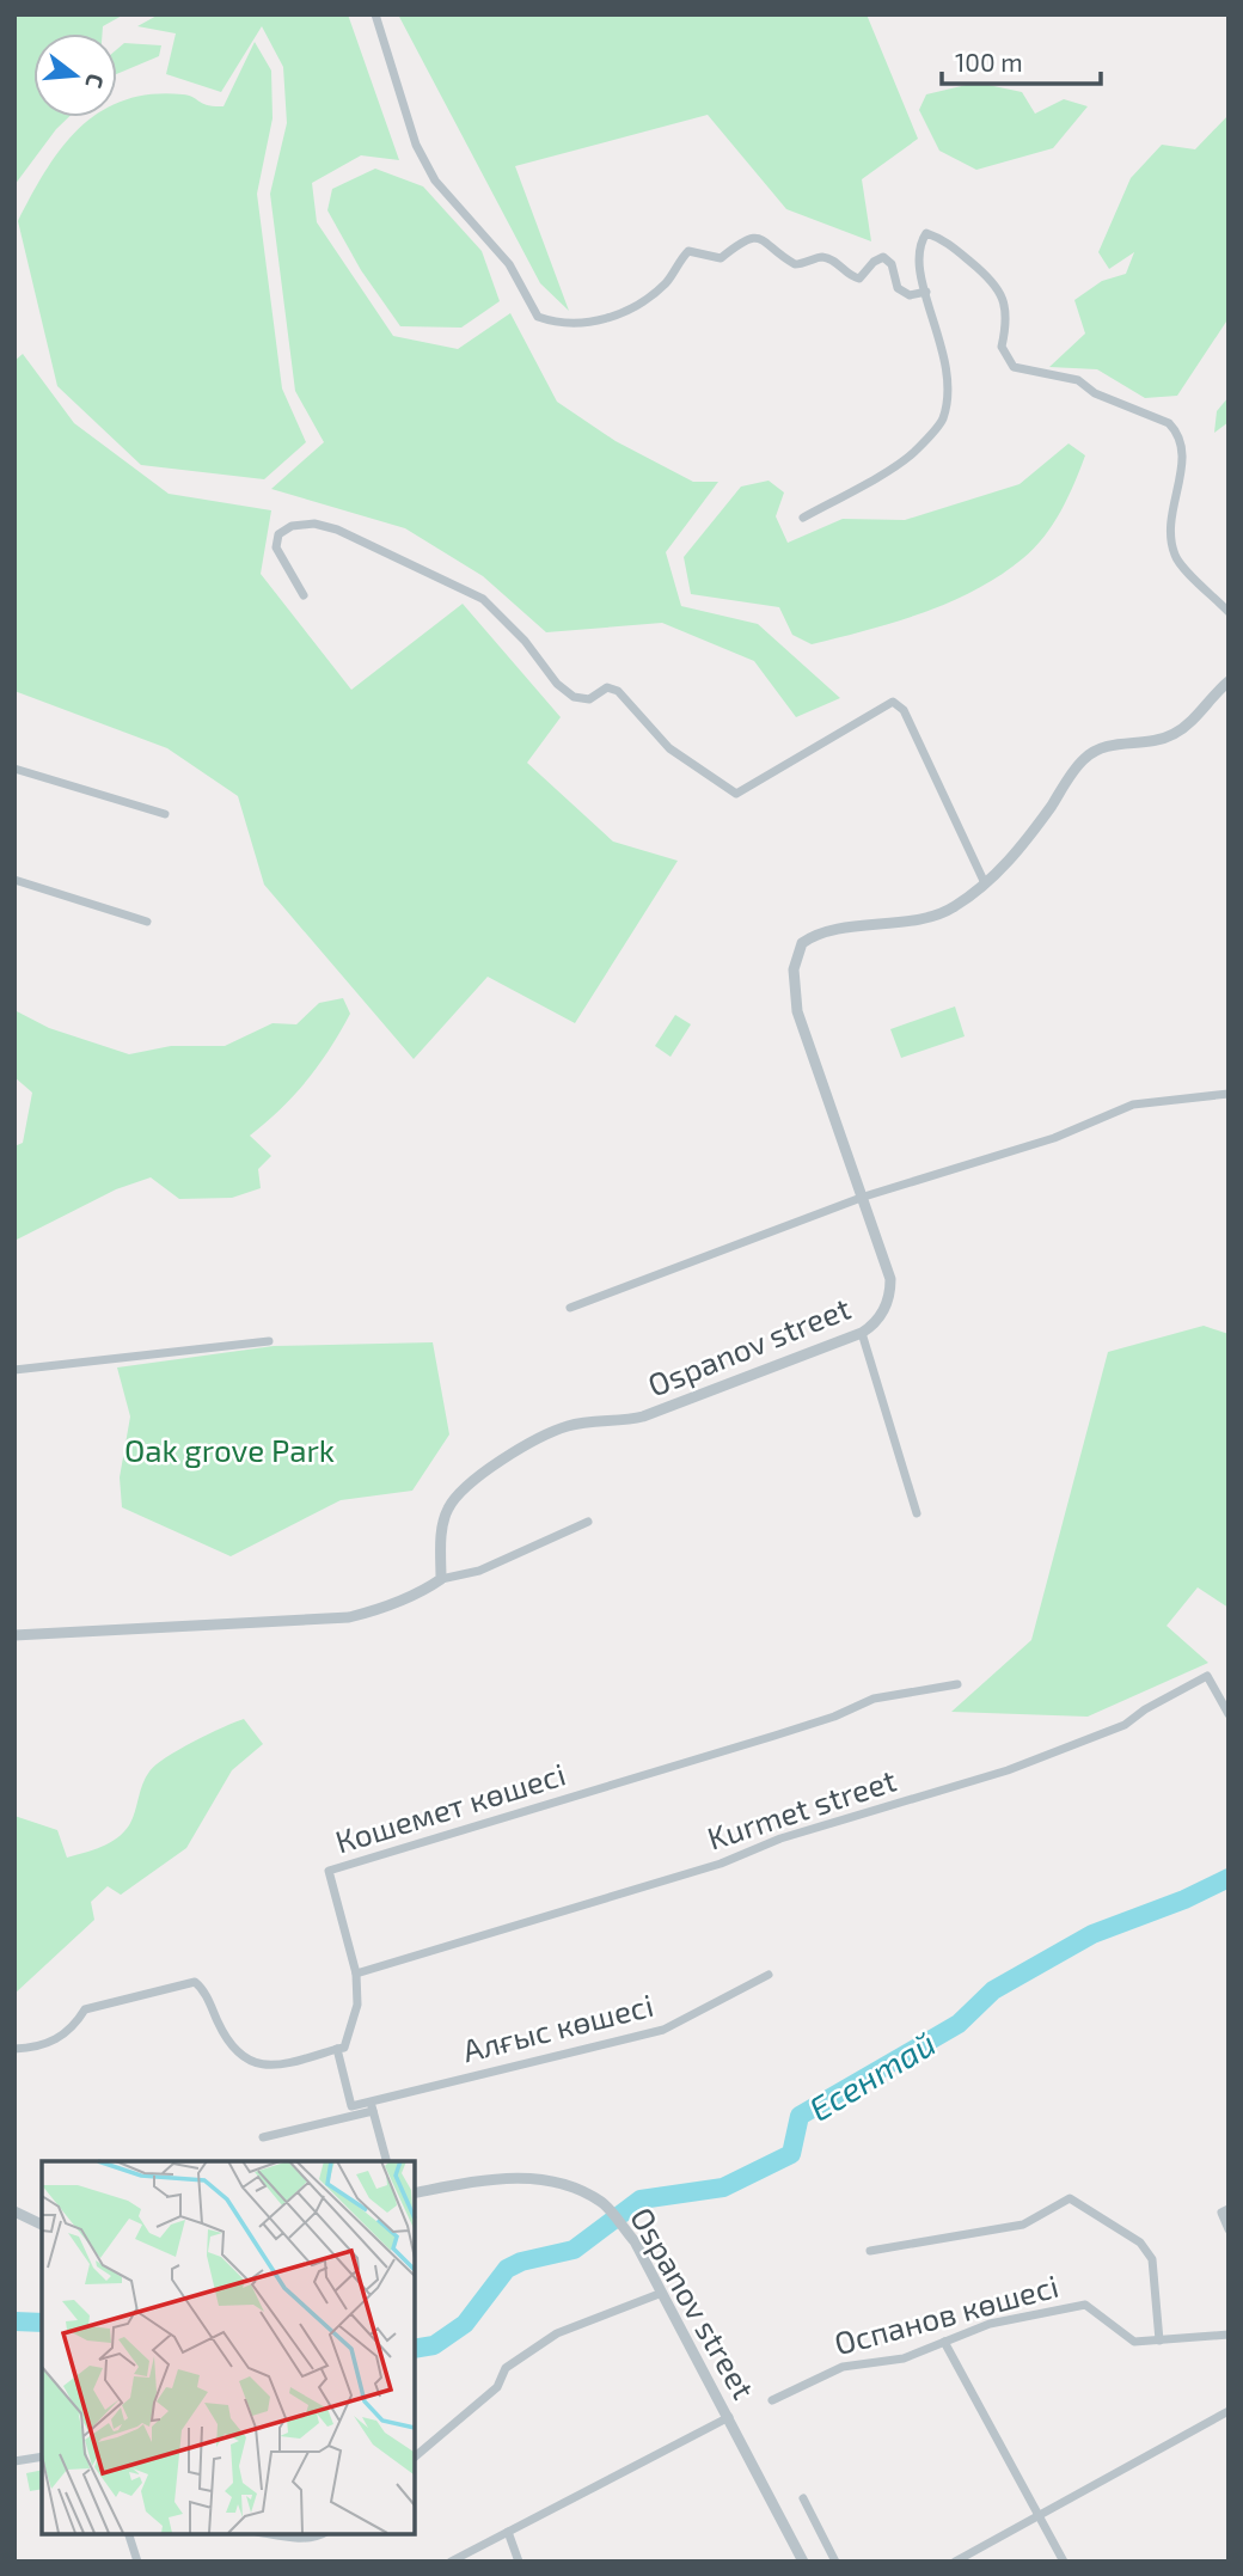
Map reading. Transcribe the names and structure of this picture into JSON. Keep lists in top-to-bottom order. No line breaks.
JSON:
{"streets":{"street":["Ospanov street","Кошемет көшесі","Kurmet street","Алғыс көшесі","Оспанов көшесі"]},"crossings":[["Кошемет көшесі","Kurmet street"],["Кошемет көшесі","Алғыс көшесі"]],"water":["Есентай"],"parks":["Oak grove Park"],"scale_bar":"100 m","north":"right"}
